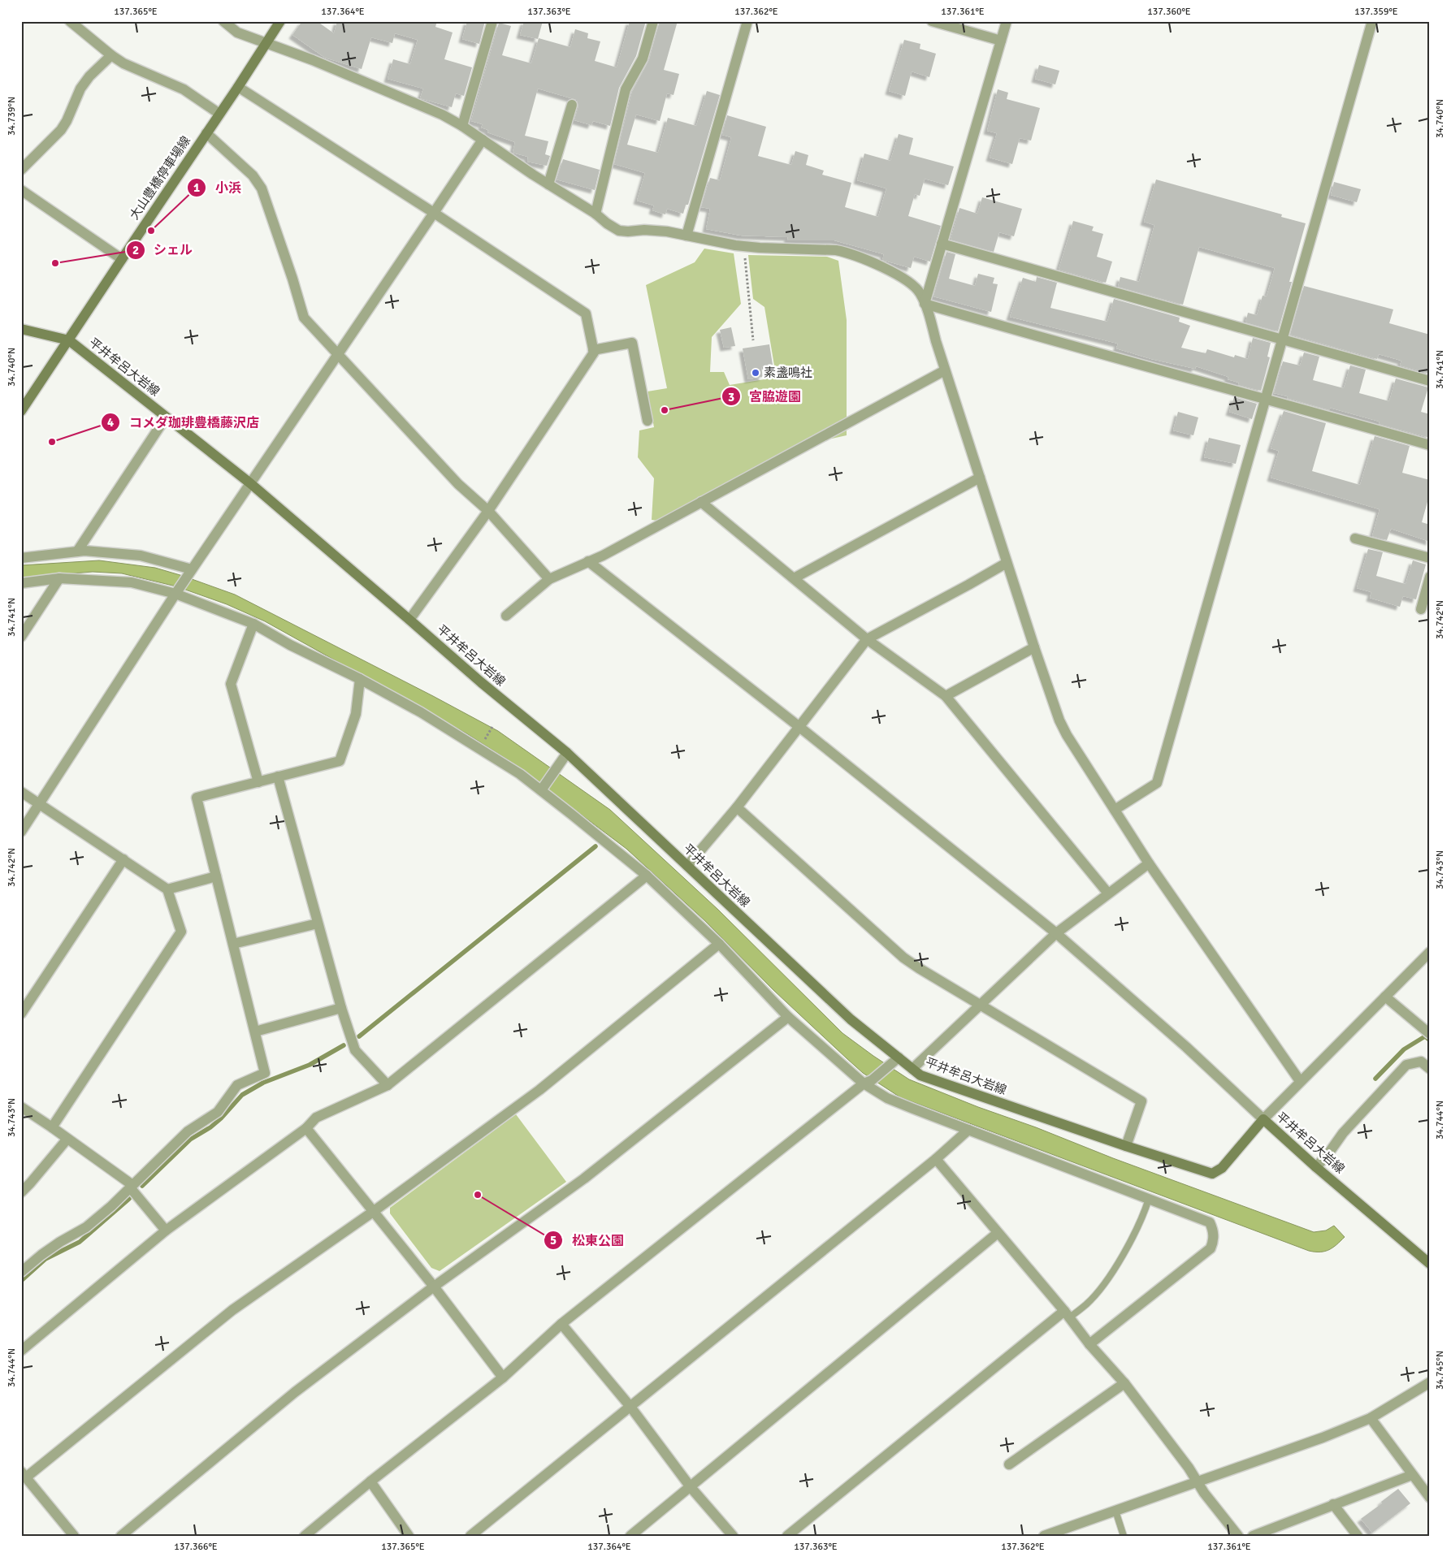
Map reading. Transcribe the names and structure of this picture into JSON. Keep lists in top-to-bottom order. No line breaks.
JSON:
{"streets":{"main road":["大山豊橋停車場線","平井牟呂大岩線"]},"crossings":[["大山豊橋停車場線","平井牟呂大岩線"]],"places":["小浜","シェル","素盞鳴社","宮脇遊園","コメダ珈琲豊橋藤沢店","松東公園"],"coordinates":["137.365°E","137.364°E","137.363°E","137.362°E","137.361°E","137.360°E","137.359°E","34.739°N","34.740°N","34.741°N","34.742°N","34.743°N","34.744°N","34.745°N","137.366°E"]}
